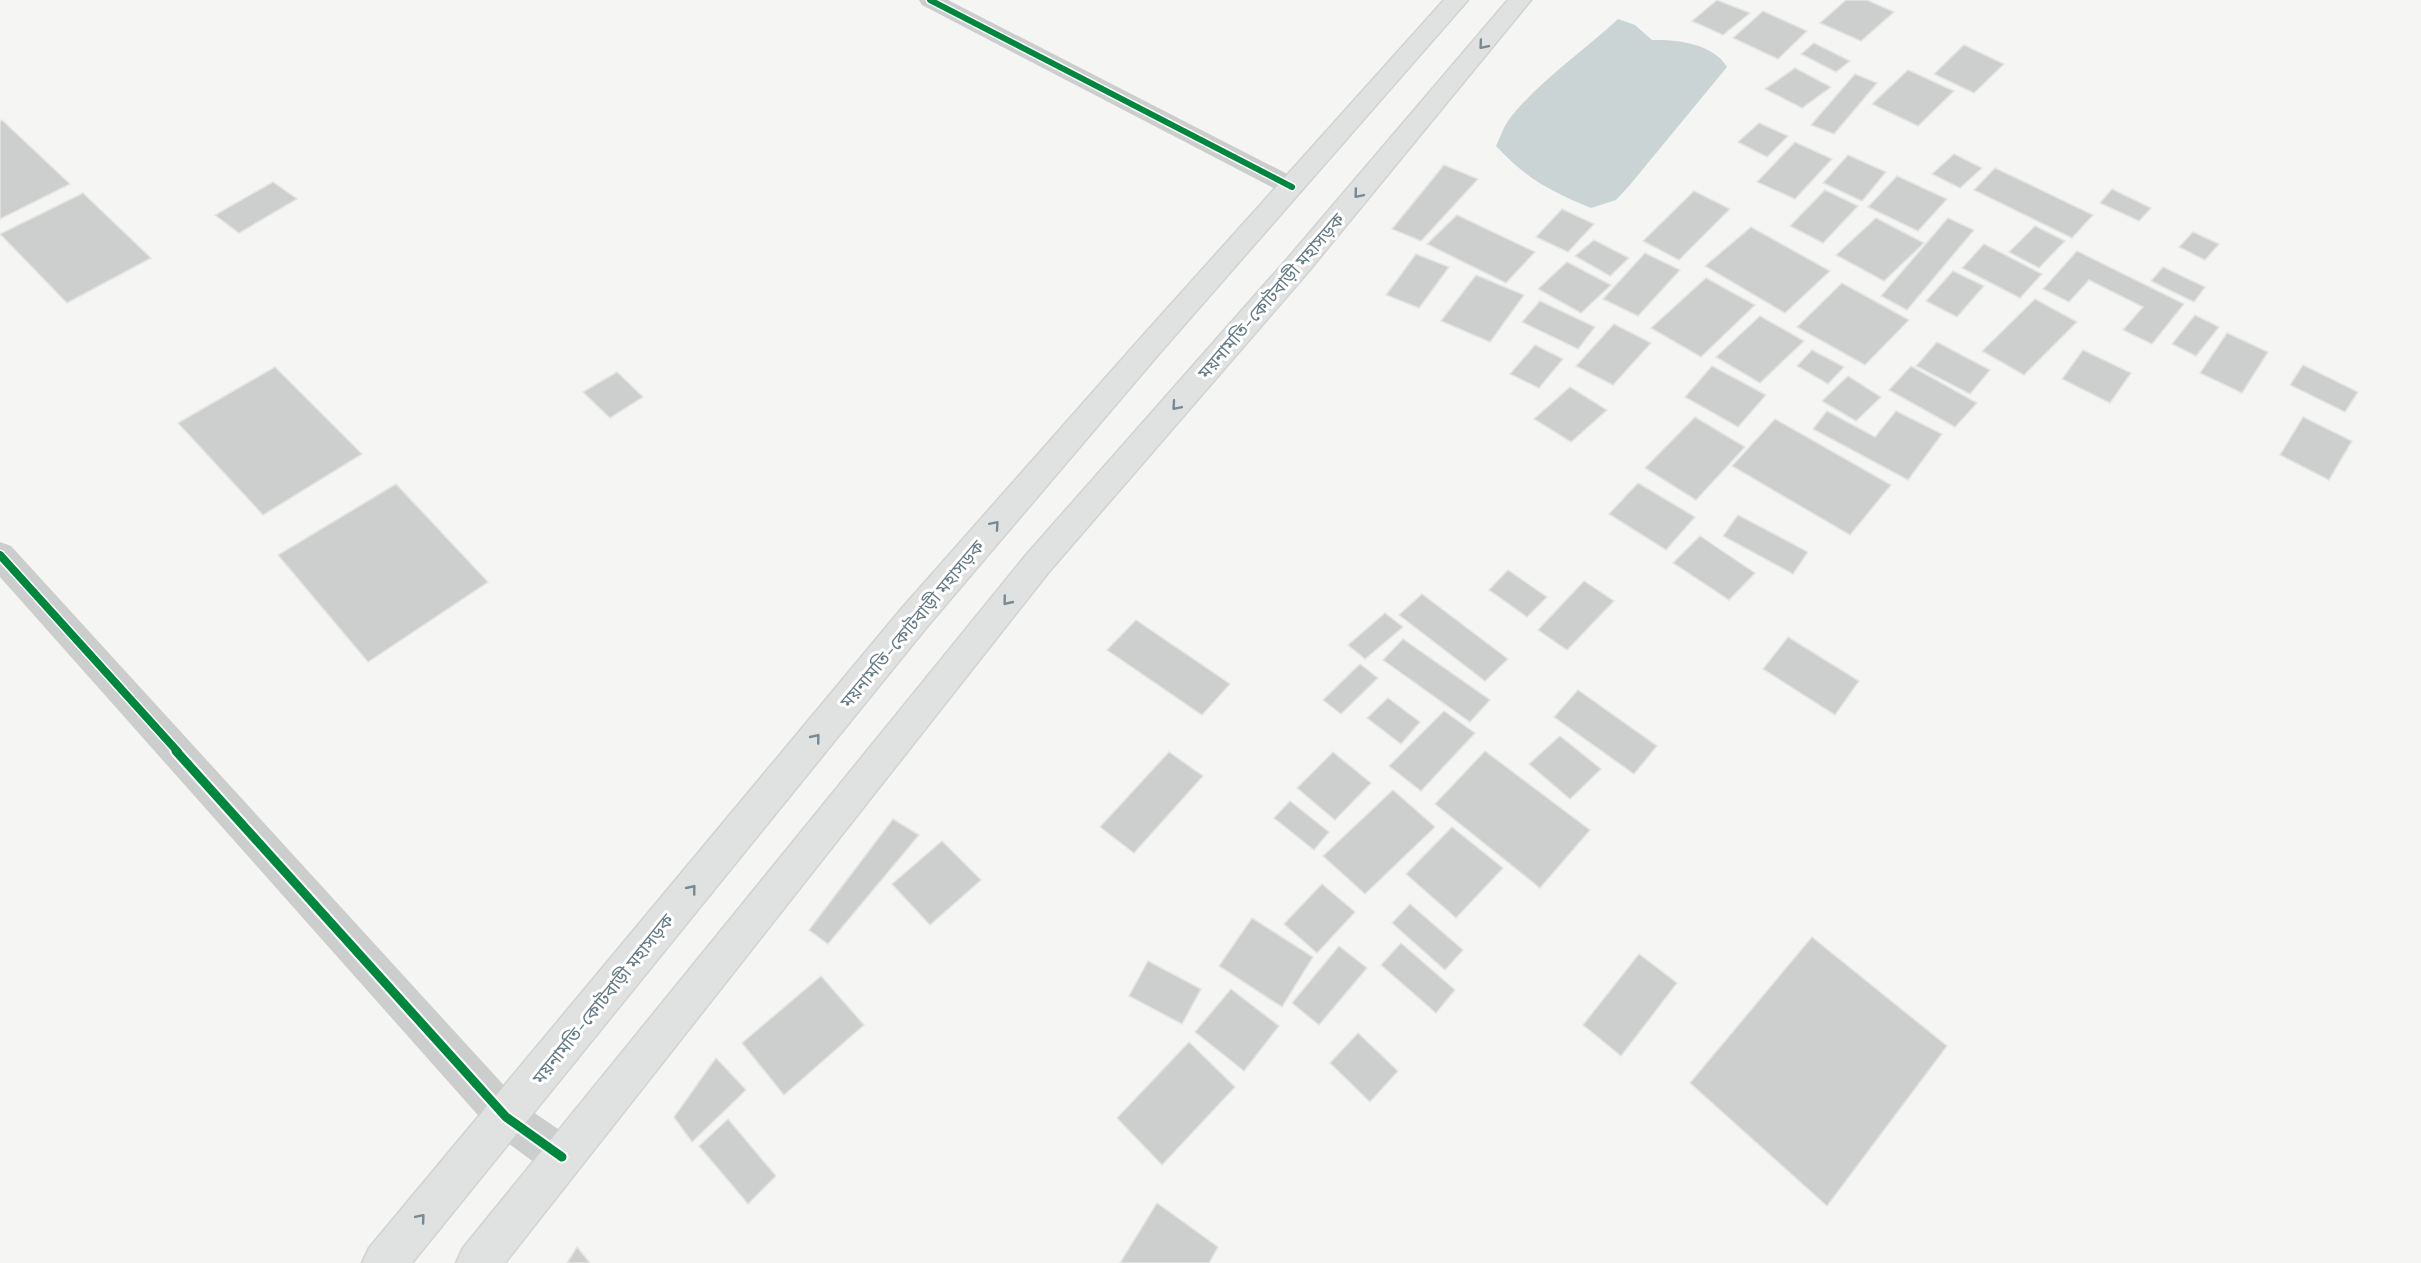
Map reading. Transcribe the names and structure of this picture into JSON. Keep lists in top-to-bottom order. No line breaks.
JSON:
{"streets":{"main road":["ময়নামতি–কোটবাড়ী মহাসড়ক"]}}
